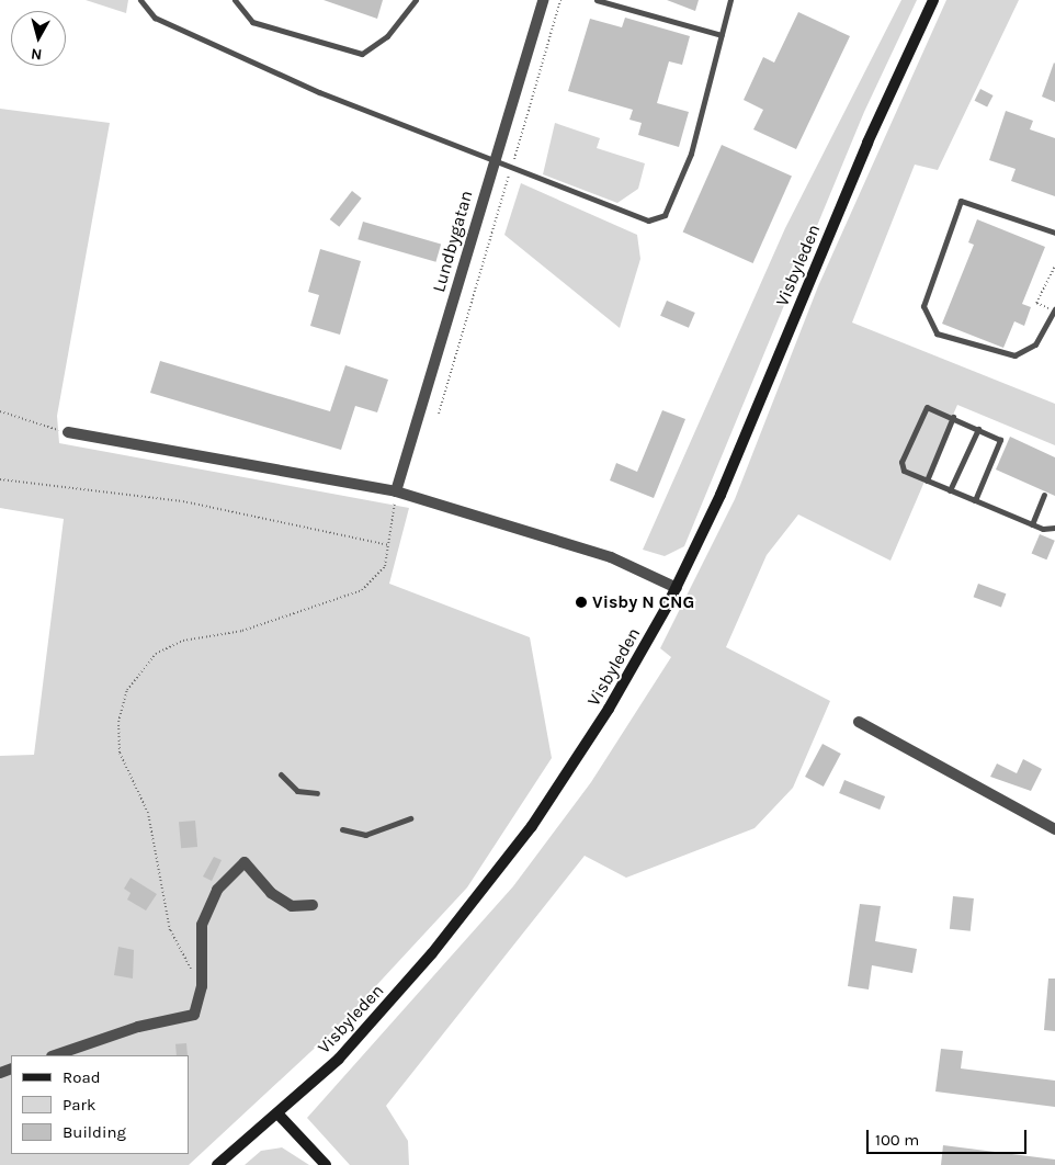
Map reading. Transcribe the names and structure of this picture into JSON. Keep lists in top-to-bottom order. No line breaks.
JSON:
{"streets":{"main road":["Visbyleden"],"street":["Lundbygatan"]},"places":["Visby N CNG"],"legend":["Road","Park","Building"],"scale_bar":"100 m","north":"bottom"}
